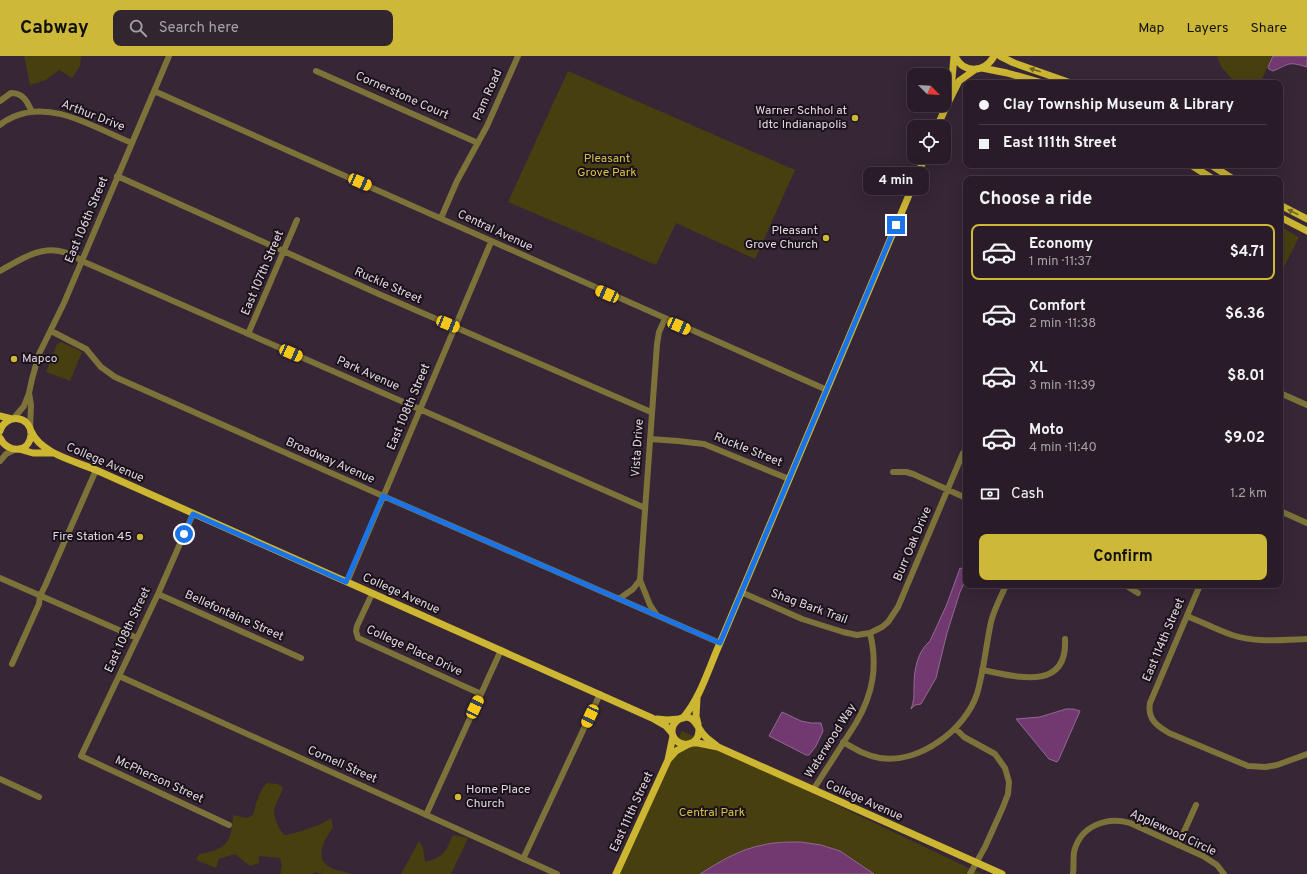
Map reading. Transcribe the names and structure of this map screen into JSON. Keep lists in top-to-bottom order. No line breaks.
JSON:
{"streets":{"main road":["College Avenue","East 111th Street"],"street":["Pam Road","Cornerstone Court","Arthur Drive","East 106th Street","Central Avenue","East 107th Street","Ruckle Street","Park Avenue","East 108th Street","Vista Drive","Broadway Avenue","Burr Oak Drive","Shag Bark Trail","Bellefontaine Street","East 114th Street","College Place Drive","Waterwood Way","Cornell Street","McPherson Street","Applewood Circle"]},"crossings":[["Pam Road","Cornerstone Court"],["Pam Road","Central Avenue"],["Arthur Drive","East 106th Street"],["East 106th Street","Central Avenue"],["East 106th Street","Ruckle Street"],["East 106th Street","Park Avenue"],["East 106th Street","Broadway Avenue"],["East 106th Street","College Avenue"],["Central Avenue","East 108th Street"],["Central Avenue","Vista Drive"],["East 107th Street","Ruckle Street"],["East 107th Street","Park Avenue"],["Ruckle Street","East 108th Street"],["Ruckle Street","Vista Drive"],["Park Avenue","East 108th Street"],["Park Avenue","Vista Drive"],["East 108th Street","Broadway Avenue"],["East 108th Street","College Avenue"],["East 108th Street","Bellefontaine Street"],["East 108th Street","Cornell Street"],["East 108th Street","McPherson Street"],["Vista Drive","Broadway Avenue"],["College Avenue","College Place Drive"],["College Avenue","Waterwood Way"],["College Avenue","East 111th Street"],["Burr Oak Drive","Shag Bark Trail"],["Burr Oak Drive","Waterwood Way"],["Shag Bark Trail","Waterwood Way"]],"parks":["Pleasant Grove Park","Central Park"],"places":["Warner Schhol at Idtc Indianapolis","Pleasant Grove Church","Mapco","Fire Station 45","Home Place Church"],"north":"bottom right","page":{"header":"Cabway","search":"Search here","nav":["Map","Layers","Share"],"banner":["Clay Township Museum & Library","East 111th Street"],"bubble":"4 min","heading":"Choose a ride","list":[{"name":"Economy","note":"1 min · 11:37","value":"$4.71"},{"name":"Comfort","note":"2 min · 11:38","value":"$6.36"},{"name":"XL","note":"3 min · 11:39","value":"$8.01"},{"name":"Moto","note":"4 min · 11:40","value":"$9.02"}],"pay":["Cash","1.2 km"],"buttons":"Confirm"}}
